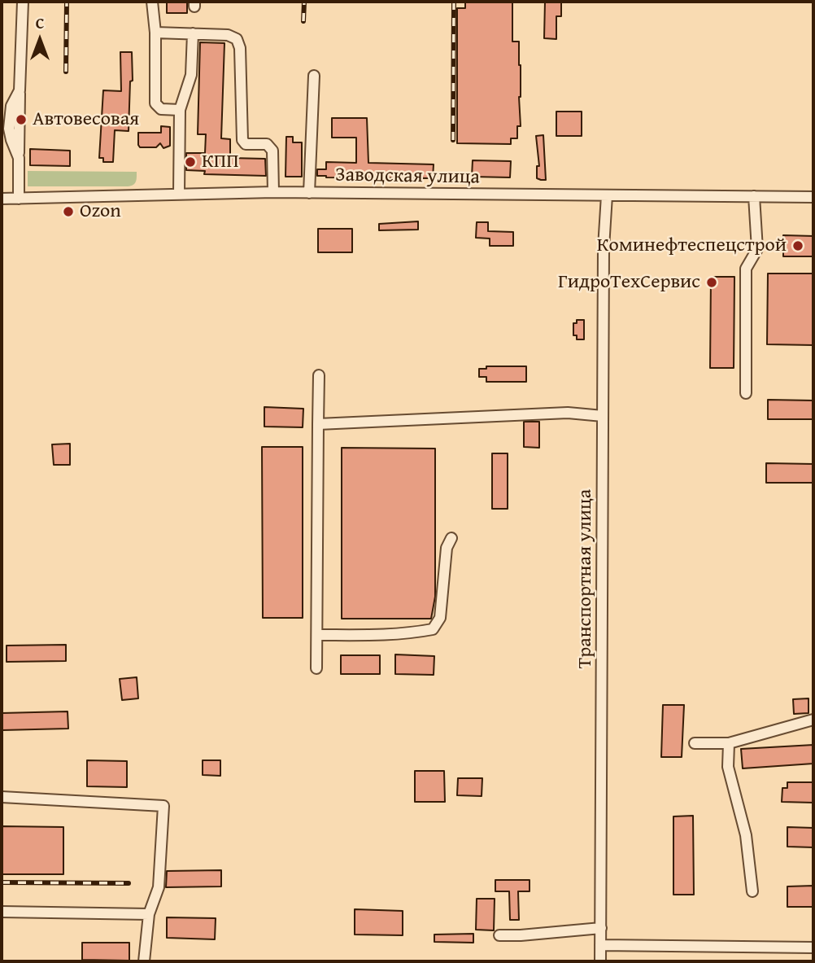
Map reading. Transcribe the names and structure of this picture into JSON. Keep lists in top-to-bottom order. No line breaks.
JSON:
{"streets":{"street":["Заводская улица","Транспортная улица"]},"crossings":[["Заводская улица","Транспортная улица"]],"places":["Автовесовая","КПП","Ozon","Коминефтеспецстрой","ГидроТехСервис"],"north":"top"}
